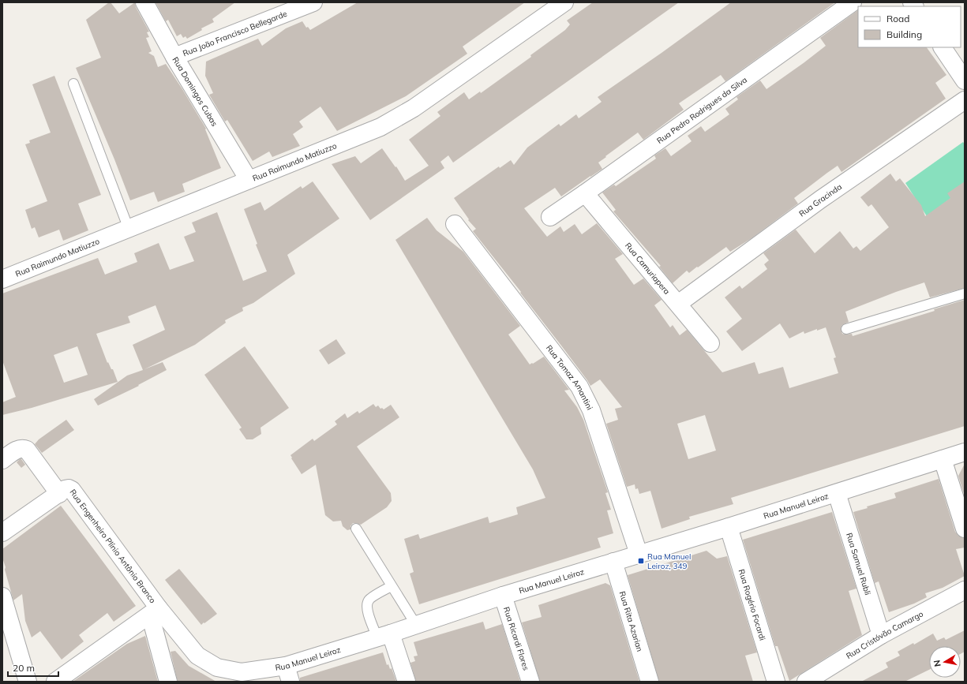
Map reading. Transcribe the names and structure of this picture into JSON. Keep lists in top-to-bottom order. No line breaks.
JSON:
{"streets":{"street":["Rua João Francisco Bellegarde","Rua Domingos Cubas","Rua Pedro Rodrigues da Silva","Rua Raimundo Matiuzzo","Rua Gracinda","Rua Camuriapera","Rua Tomaz Amantini","Rua Manuel Leiroz","Rua Engenheiro Plínio Antônio Branco","Rua Samuel Rubli","Rua Rogério Focardi","Rua Rita Azarian","Rua Cristóvão Camargo","Rua Ricardi Flores"]},"crossings":[["Rua João Francisco Bellegarde","Rua Domingos Cubas"],["Rua Domingos Cubas","Rua Raimundo Matiuzzo"],["Rua Pedro Rodrigues da Silva","Rua Camuriapera"],["Rua Gracinda","Rua Camuriapera"],["Rua Tomaz Amantini","Rua Manuel Leiroz"],["Rua Manuel Leiroz","Rua Engenheiro Plínio Antônio Branco"],["Rua Manuel Leiroz","Rua Samuel Rubli"],["Rua Manuel Leiroz","Rua Rogério Focardi"],["Rua Manuel Leiroz","Rua Rita Azarian"],["Rua Manuel Leiroz","Rua Ricardi Flores"],["Rua Samuel Rubli","Rua Cristóvão Camargo"]],"places":{"transit":["Rua Manuel Leiroz, 349"]},"legend":["Road","Building"],"scale_bar":"20 m","north":"left"}
